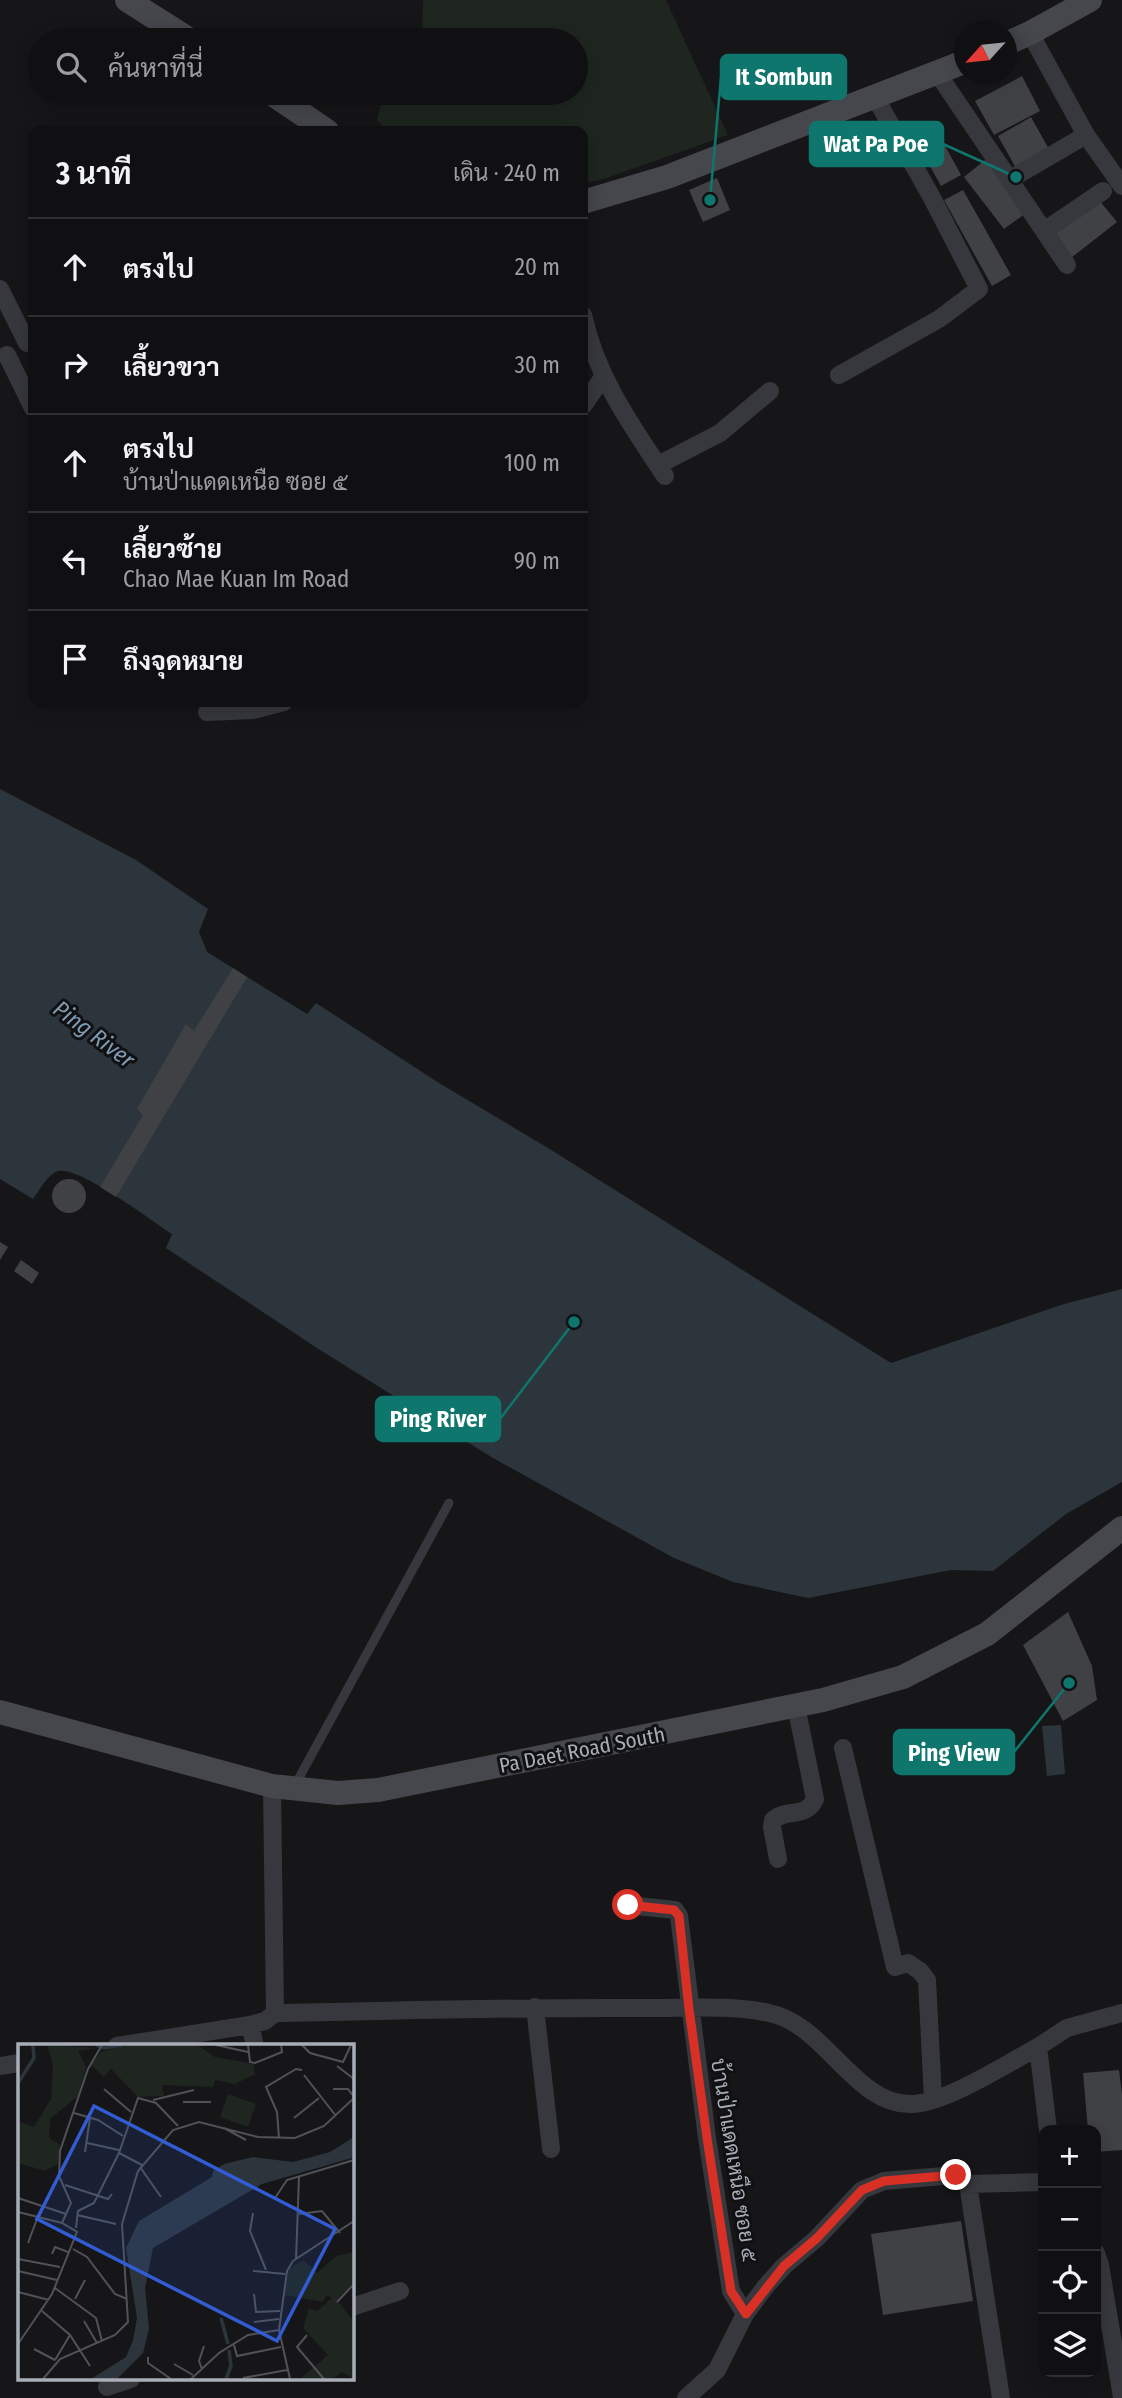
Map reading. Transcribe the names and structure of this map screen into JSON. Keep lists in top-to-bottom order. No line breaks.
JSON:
{"streets":{"street":["Pa Daet Road South","บ้านป่าแดดเหนือ ซอย ๕"]},"water":["Ping River"],"places":["Wat Pa Poe","It Sombun","Ping River","Ping View"],"north":"bottom left","page":{"search":"ค้นหาที่นี่","heading":["3 นาที","เดิน · 240 m"],"list":[["ตรงไป","20 m"],["เลี้ยวขวา","30 m"],["ตรงไป","บ้านป่าแดดเหนือ ซอย ๕","100 m"],["เลี้ยวซ้าย","Chao Mae Kuan Im Road","90 m"],"ถึงจุดหมาย"],"map_buttons":["+","−"]}}
